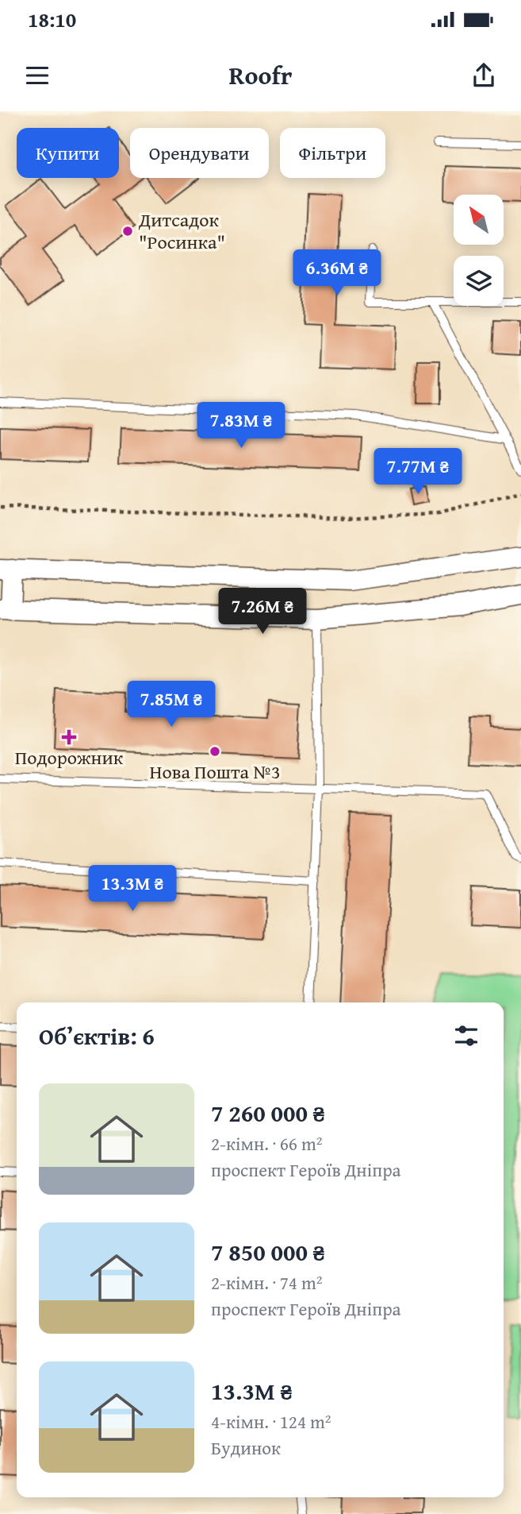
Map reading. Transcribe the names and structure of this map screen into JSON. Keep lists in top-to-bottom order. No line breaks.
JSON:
{"places":{"other":["Дитсадок \"Росинка\"","Нова Пошта №3"],"health":["Подорожник"]},"north":"top left","page":{"status":"18:10","header":"Roofr","chip":["Купити","Орендувати","Фільтри"],"price":["6.36M ₴","7.83M ₴","7.77M ₴","7.26M ₴","7.85M ₴","13.3M ₴"],"heading":"Об’єктів: 6","list":[{"name":"7 260 000 ₴","note":"2-кімн. · 66 m² · проспект Героїв Дніпра"},{"name":"7 850 000 ₴","note":"2-кімн. · 74 m² · проспект Героїв Дніпра"},{"name":"13.3M ₴","note":"4-кімн. · 124 m² · Будинок"}]}}
